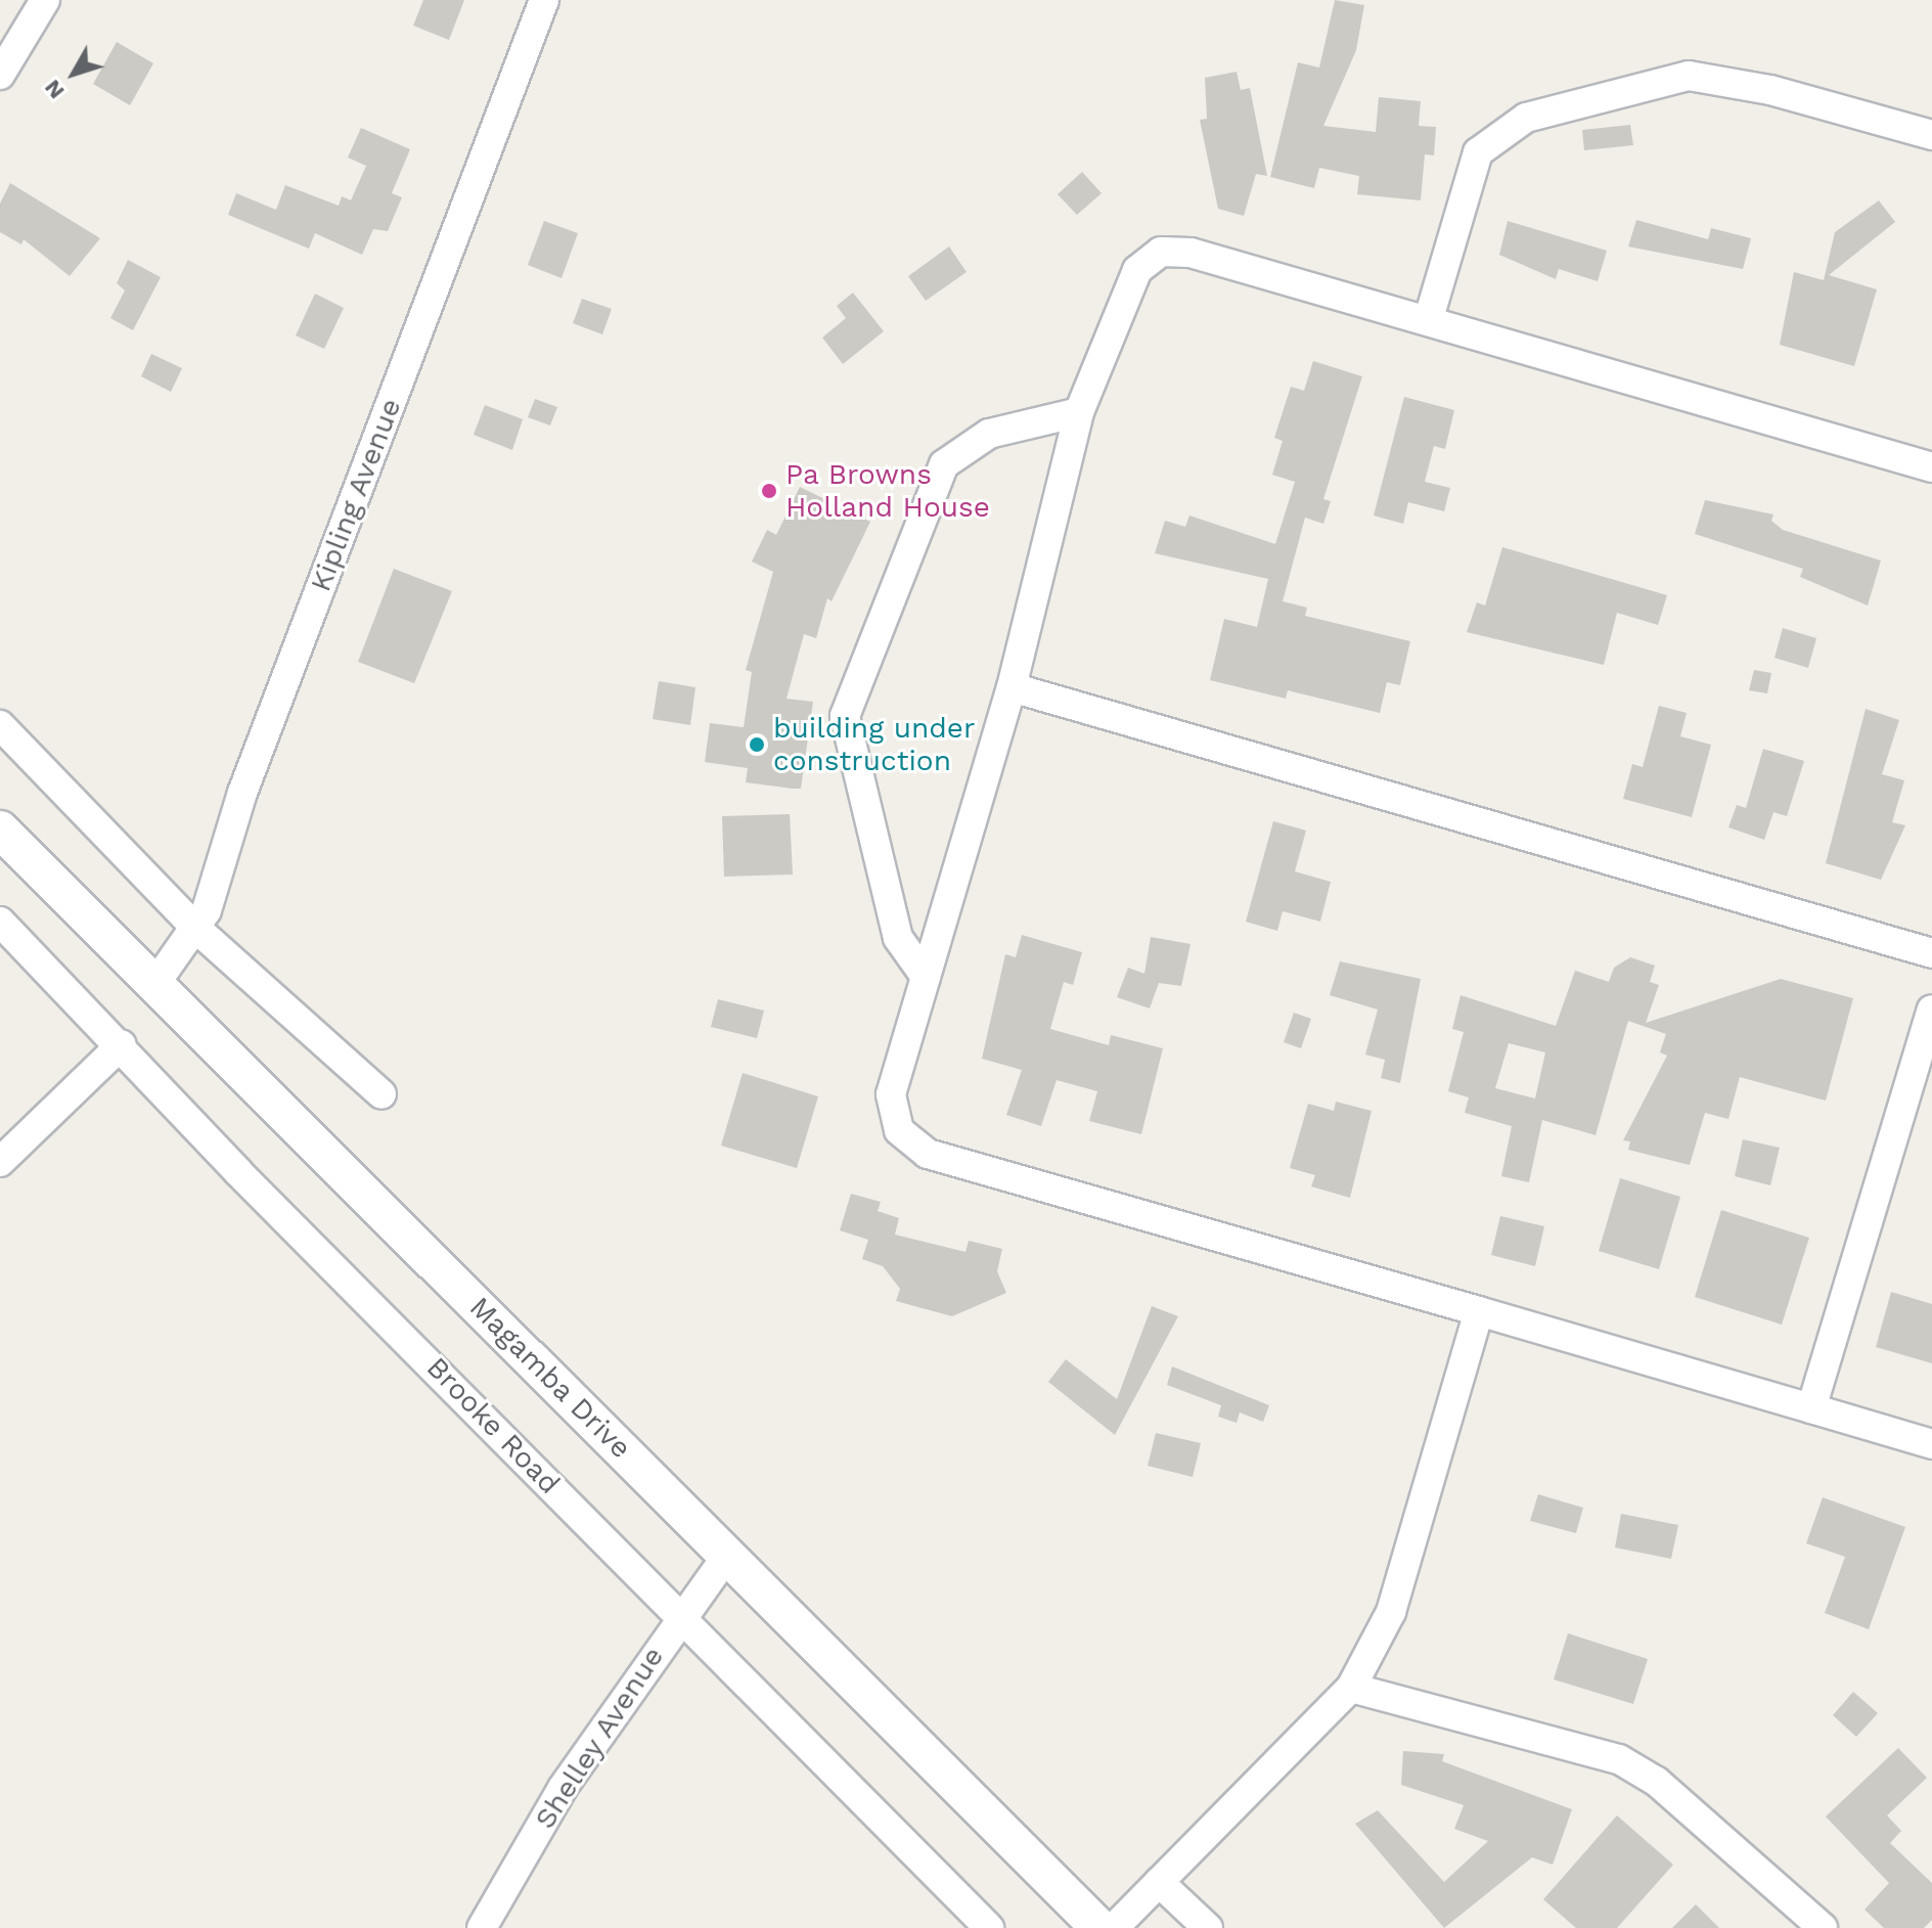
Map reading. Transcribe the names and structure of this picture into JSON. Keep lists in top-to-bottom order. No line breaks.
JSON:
{"streets":{"street":["Kipling Avenue","Magamba Drive","Brooke Road","Shelley Avenue"]},"crossings":[["Kipling Avenue","Magamba Drive"],["Magamba Drive","Shelley Avenue"],["Brooke Road","Shelley Avenue"]],"places":["Pa Browns Holland House","building under construction"],"north":"bottom left"}
